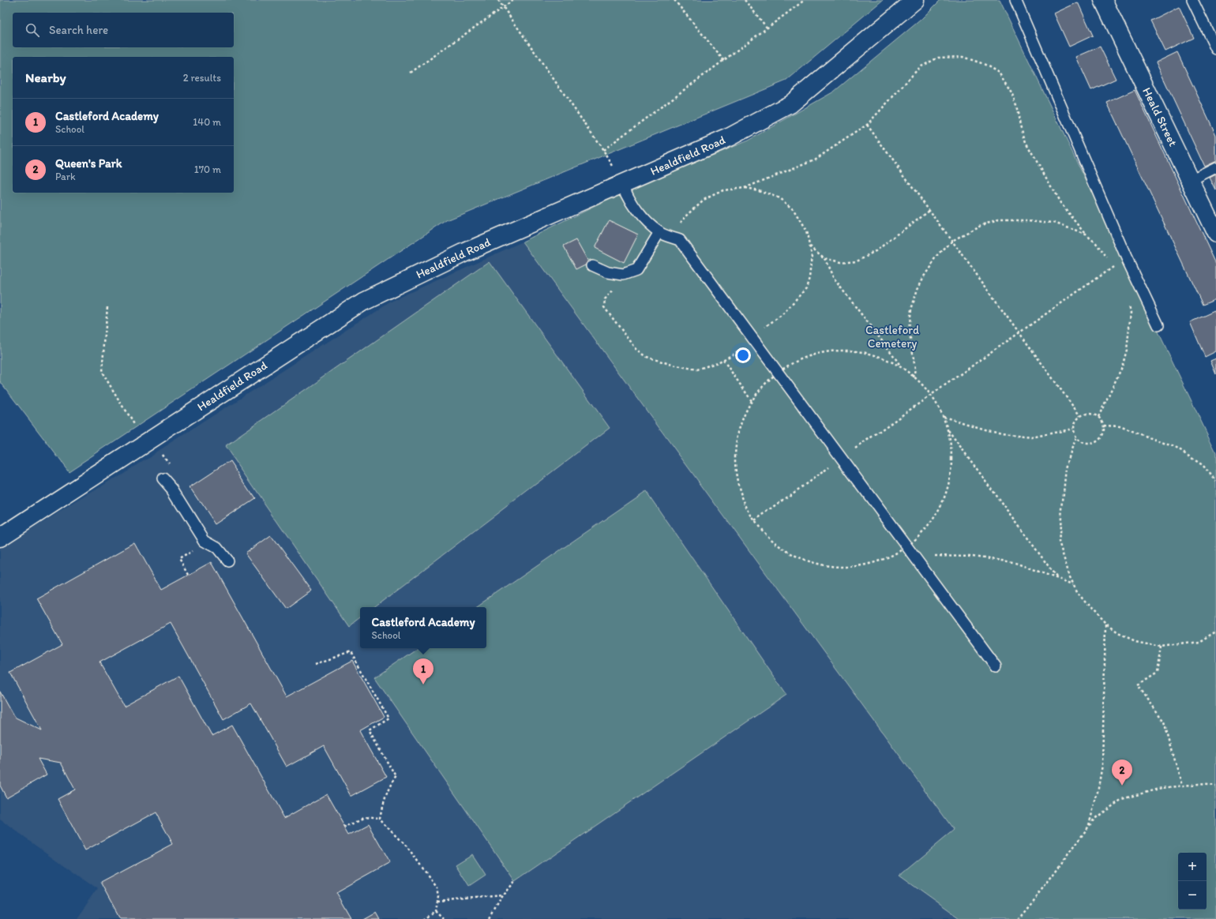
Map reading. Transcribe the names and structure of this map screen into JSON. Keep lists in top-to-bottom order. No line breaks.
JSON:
{"streets":{"street":["Heald Street","Healdfield Road"]},"parks":["Castleford Cemetery"],"page":{"search":"Search here","heading":["Nearby","2 results"],"list":[{"mark":"1","name":"Castleford Academy","note":"School","value":"140 m"},{"mark":"2","name":"Queen's Park","note":"Park","value":"170 m"}],"popup":["Castleford Academy","School"],"pins":["1","2"],"map_buttons":["+","−"]}}
